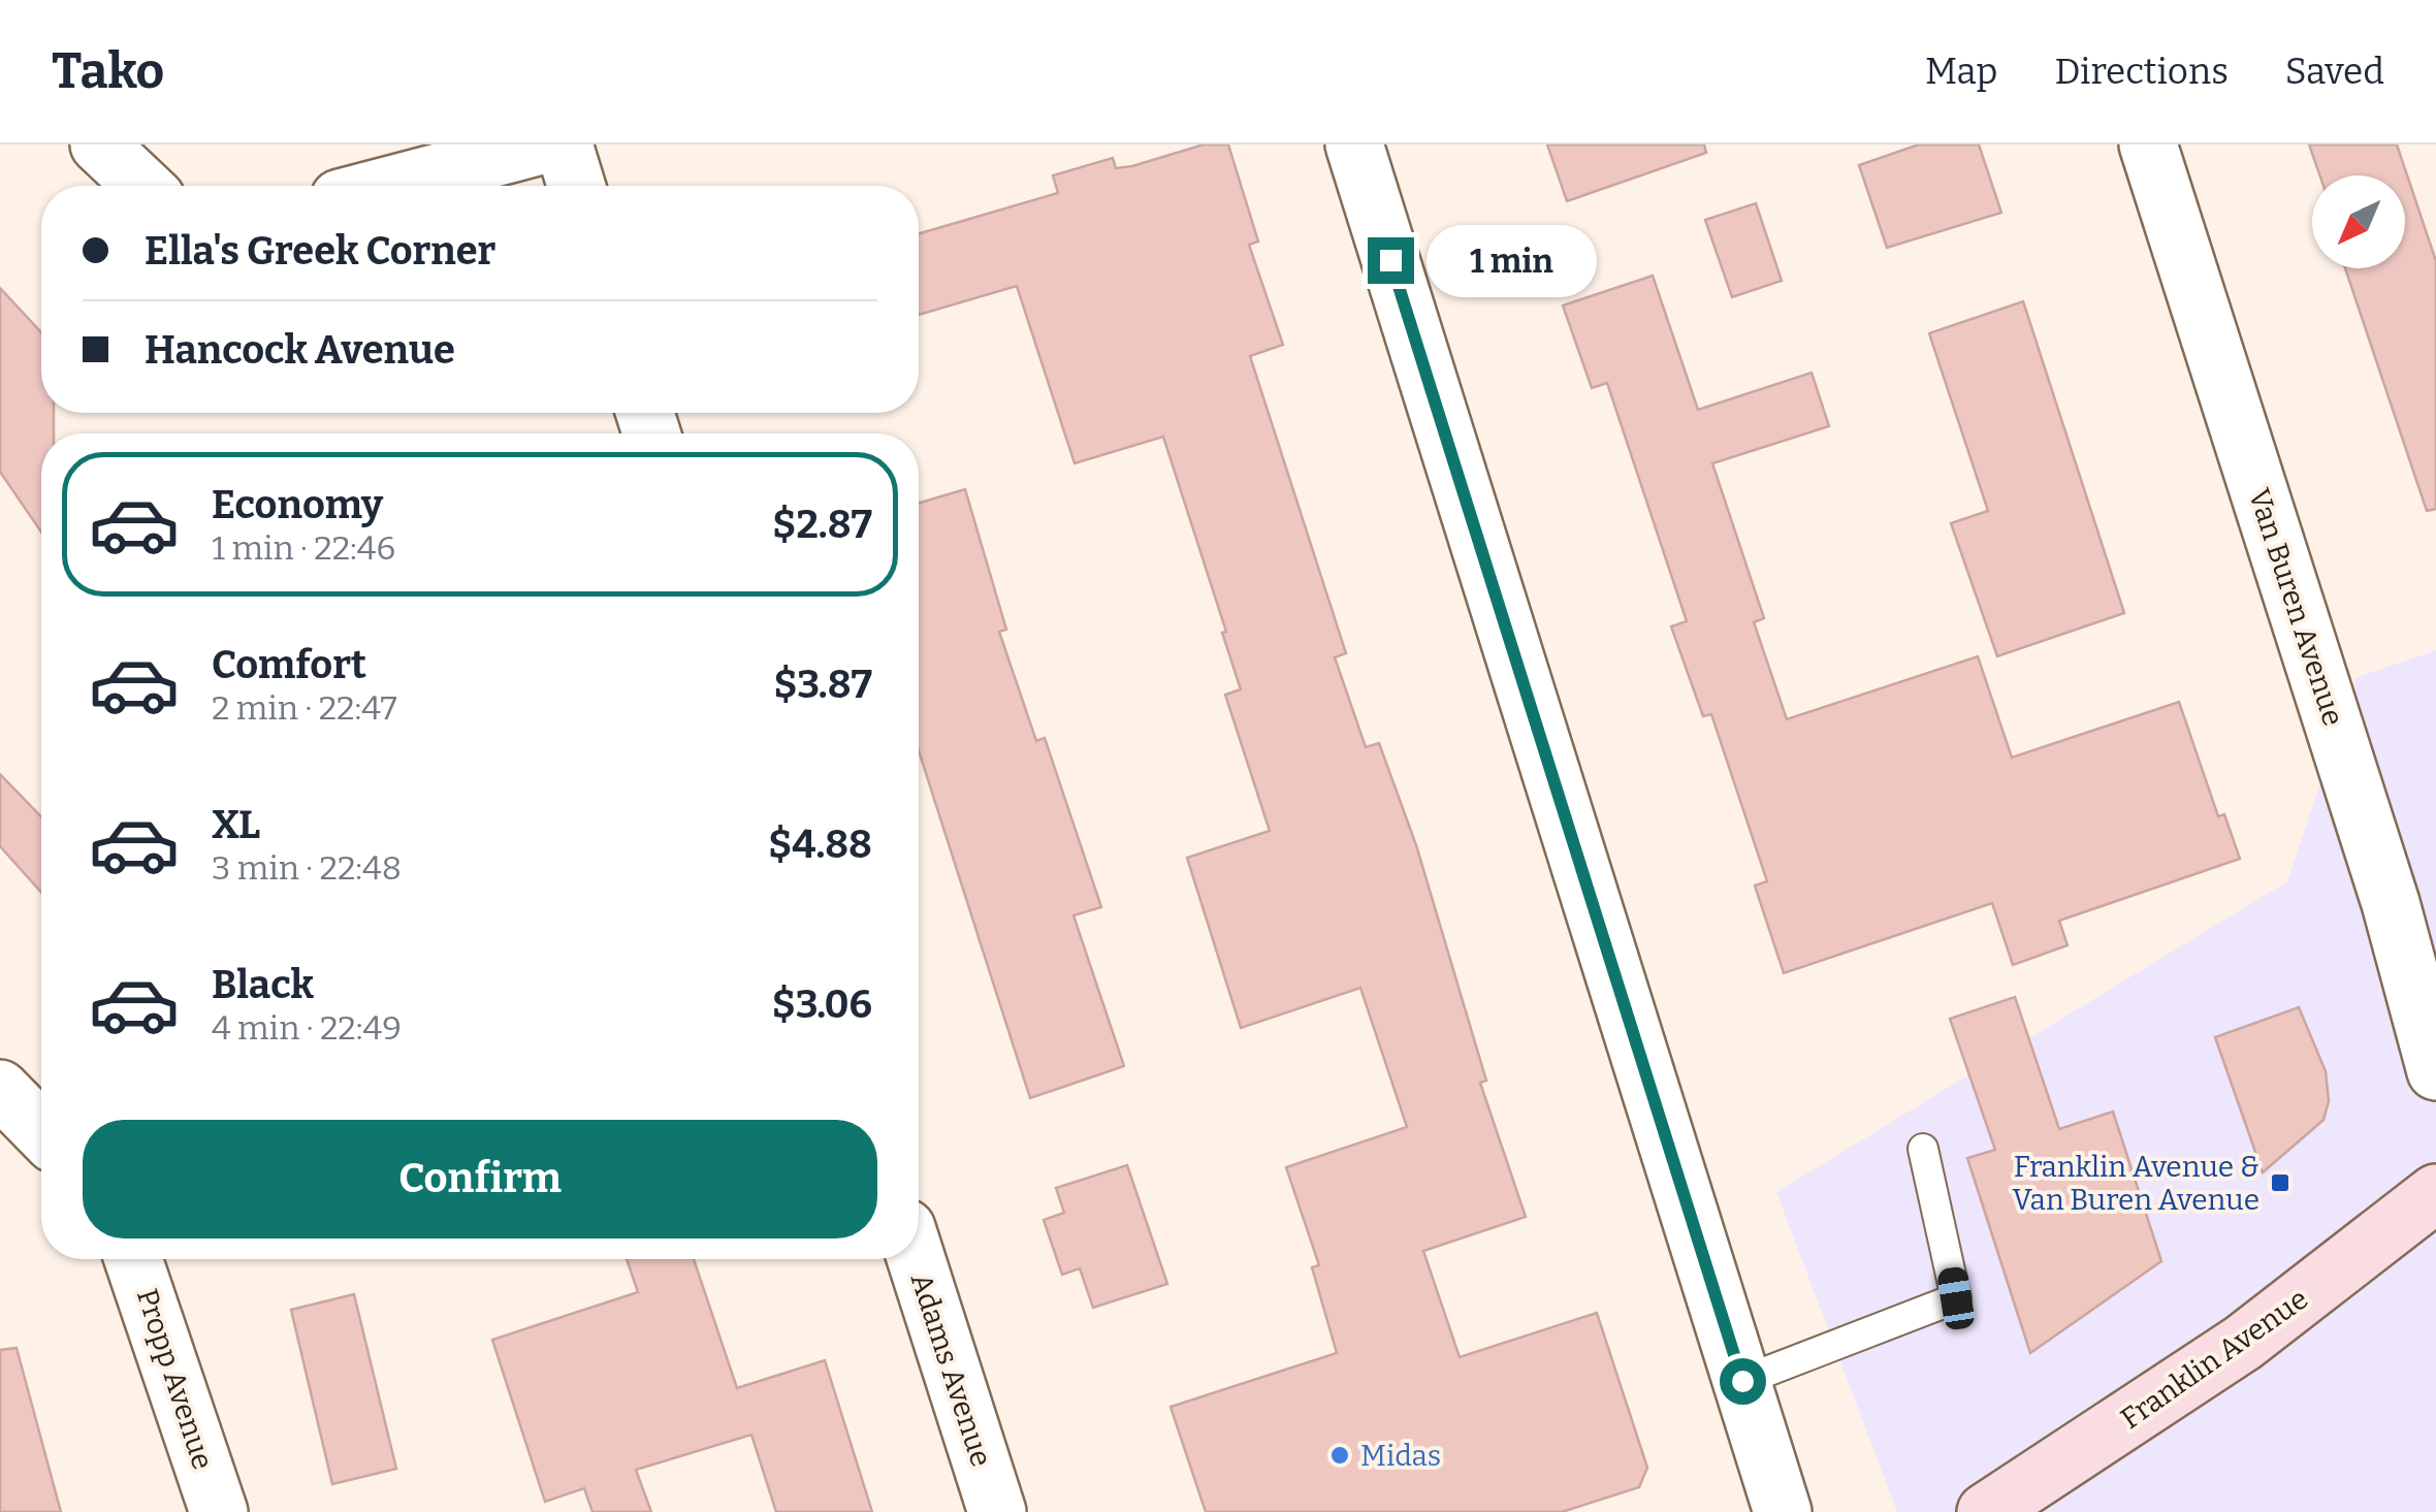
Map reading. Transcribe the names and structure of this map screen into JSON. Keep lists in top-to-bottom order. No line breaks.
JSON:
{"streets":{"main road":["Franklin Avenue"],"street":["Van Buren Avenue","Adams Avenue","Propp Avenue"]},"places":{"transit":["Franklin Avenue & Van Buren Avenue"],"other":["Midas"]},"north":"bottom left","page":{"header":"Tako","nav":["Map","Directions","Saved"],"banner":["Ella's Greek Corner","Hancock Avenue"],"bubble":"1 min","list":[{"name":"Economy","note":"1 min · 22:46","value":"$2.87"},{"name":"Comfort","note":"2 min · 22:47","value":"$3.87"},{"name":"XL","note":"3 min · 22:48","value":"$4.88"},{"name":"Black","note":"4 min · 22:49","value":"$3.06"}],"buttons":"Confirm"}}
